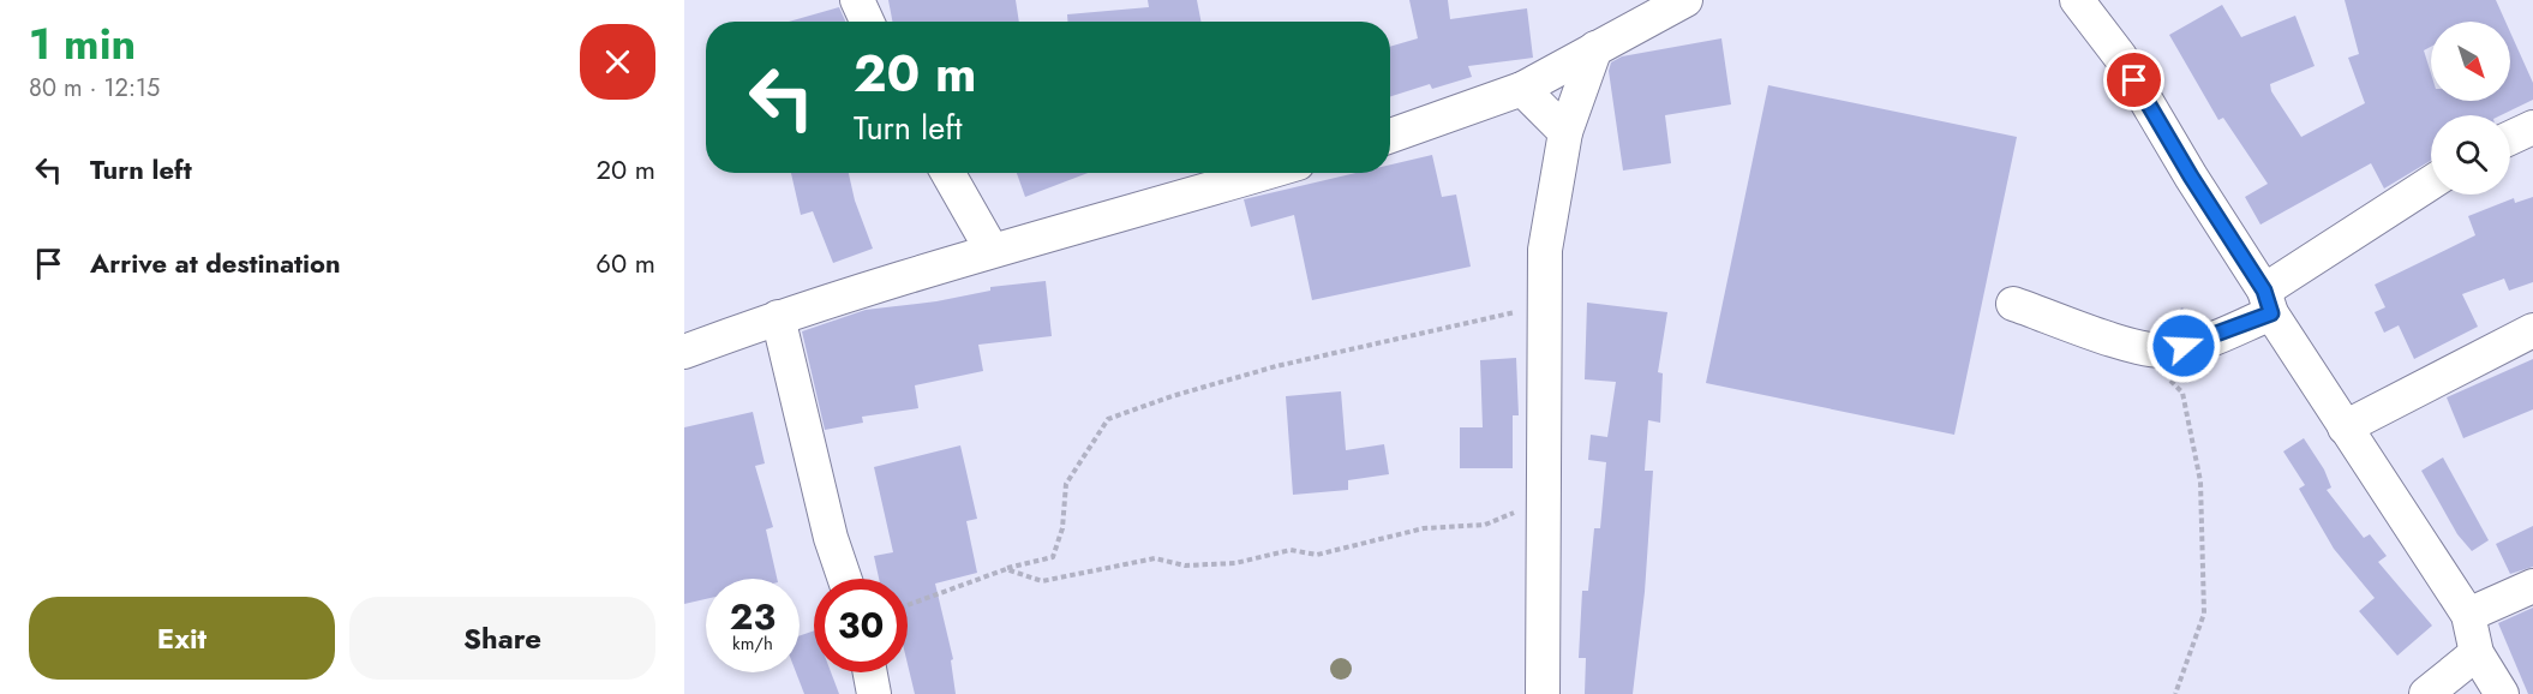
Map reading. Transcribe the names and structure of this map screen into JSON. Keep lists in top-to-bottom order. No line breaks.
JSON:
{"north":"bottom right","page":{"heading":["1 min","80 m · 12:15"],"turn":["20 m","Turn left"],"list":[{"name":"Turn left","value":"20 m"},{"name":"Arrive at destination","value":"60 m"}],"speed":"23 km/h","limit":"30","buttons":["Exit","Share"]}}
